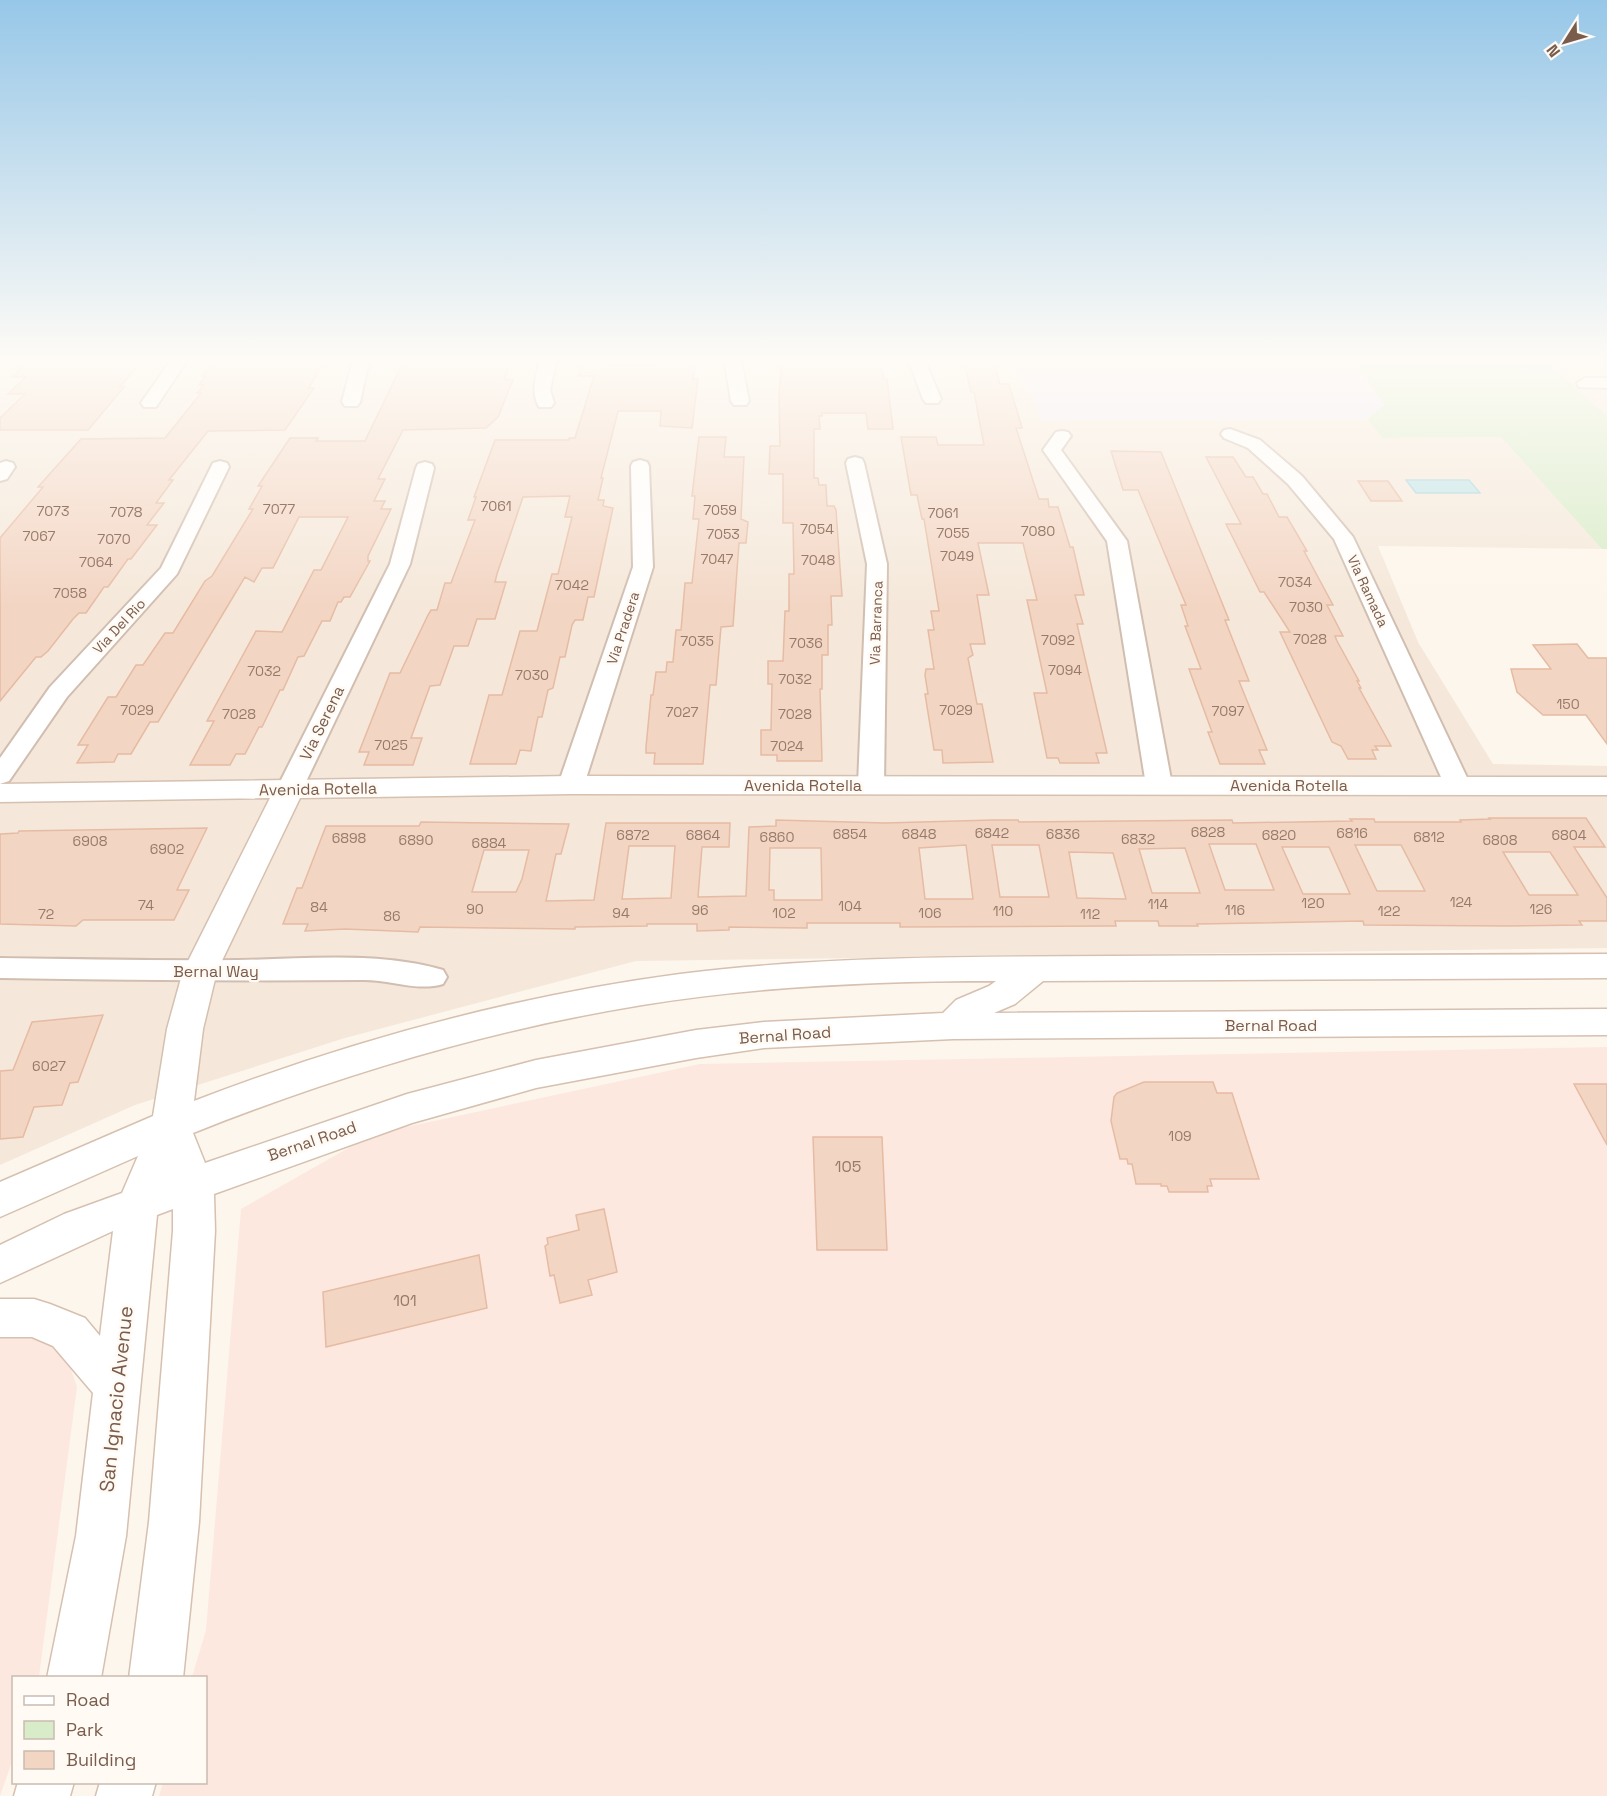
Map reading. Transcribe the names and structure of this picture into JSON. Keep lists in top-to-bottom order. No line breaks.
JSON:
{"streets":{"street":["Via Ramada","Via Barranca","Via Del Rio","Via Pradera","Via Serena","Avenida Rotella","Bernal Way","Bernal Road","San Ignacio Avenue"]},"crossings":[["Via Ramada","Avenida Rotella"],["Via Barranca","Avenida Rotella"],["Via Pradera","Avenida Rotella"],["Via Serena","Avenida Rotella"],["Via Serena","Bernal Way"],["Via Serena","San Ignacio Avenue"],["Bernal Way","San Ignacio Avenue"],["Bernal Road","San Ignacio Avenue"]],"house_numbers":["7061","7077","7059","7073","7078","7061","7054","7080","7055","7053","7067","7070","7049","7047","7048","7064","7034","7042","7058","7030","7028","7092","7035","7036","7094","7032","7030","7032","150","7029","7029","7097","7027","7028","7028","7025","7024","6828","6842","6816","6854","6848","6836","6872","6864","6820","6804","6860","6812","6898","6832","6890","6808","6908","6884","6902","124","120","114","74","104","84","90","126","96","116","110","122","94","102","106","72","112","86","6027","109","105","101"],"legend":["Road","Park","Building"],"north":"bottom left"}
